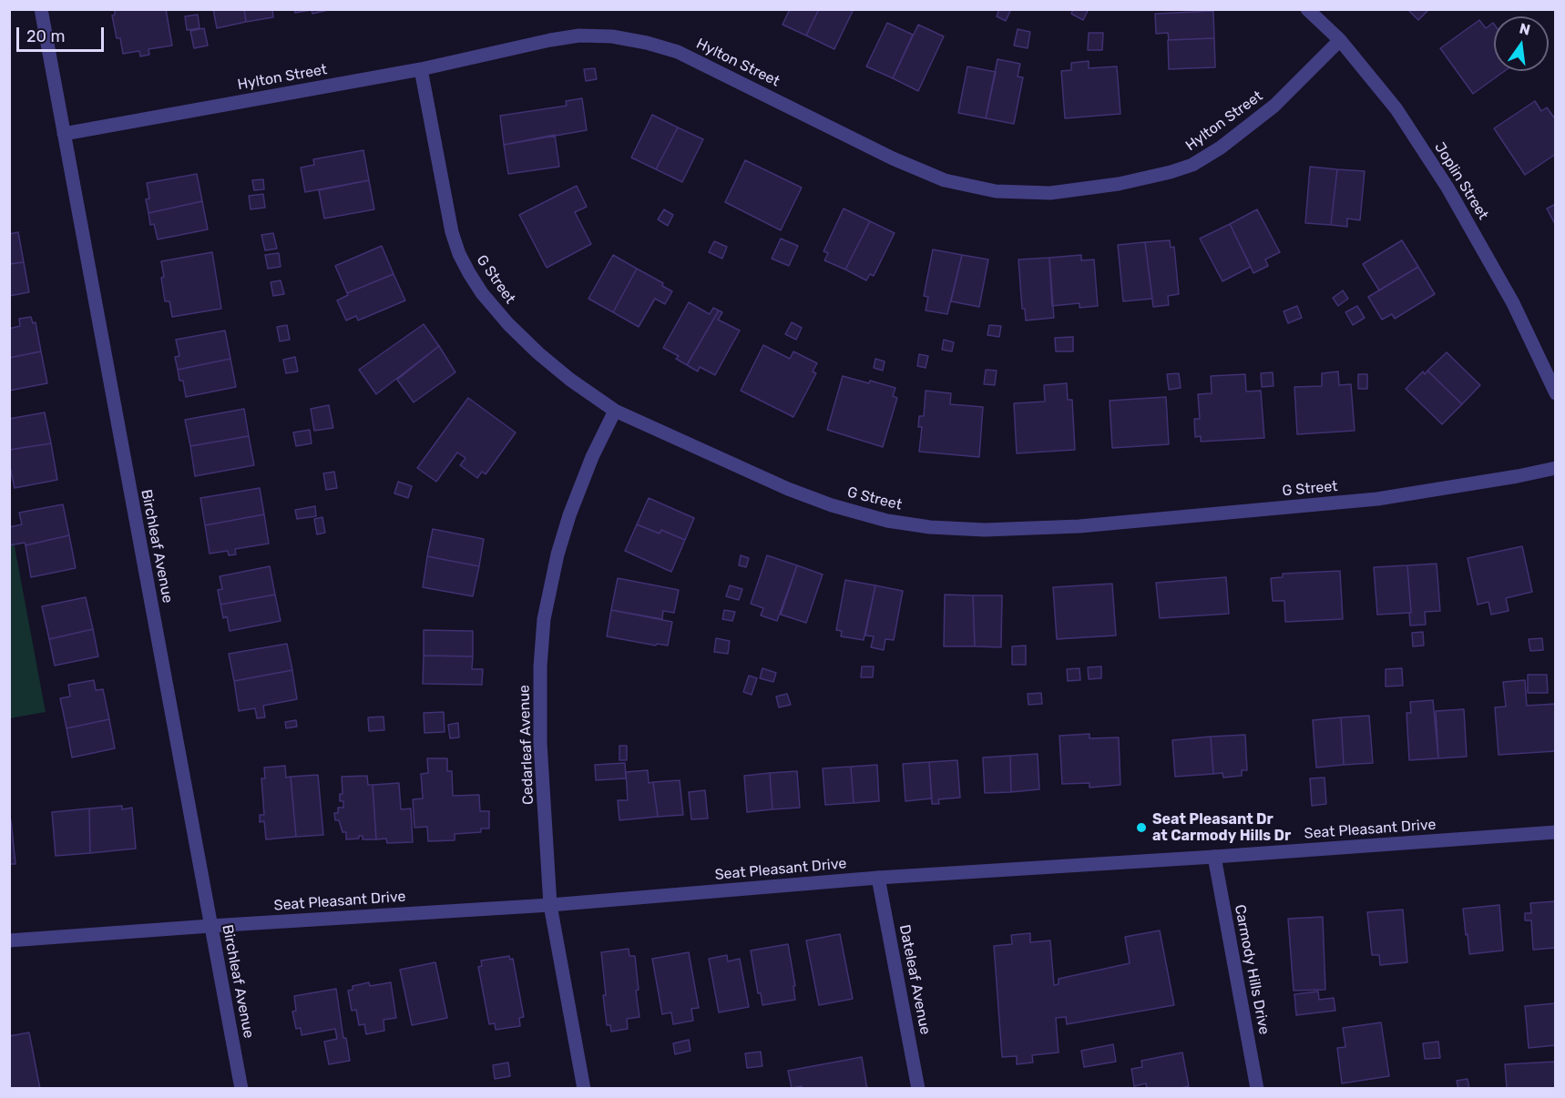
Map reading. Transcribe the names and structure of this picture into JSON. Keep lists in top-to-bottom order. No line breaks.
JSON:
{"streets":{"street":["Hylton Street","Joplin Street","G Street","Birchleaf Avenue","Cedarleaf Avenue","Seat Pleasant Drive","Carmody Hills Drive","Dateleaf Avenue"]},"crossings":[["Hylton Street","Joplin Street"],["Hylton Street","G Street"],["Hylton Street","Birchleaf Avenue"],["G Street","Cedarleaf Avenue"],["Birchleaf Avenue","Seat Pleasant Drive"],["Cedarleaf Avenue","Seat Pleasant Drive"],["Seat Pleasant Drive","Carmody Hills Drive"],["Seat Pleasant Drive","Dateleaf Avenue"]],"places":["Seat Pleasant Dr at Carmody Hills Dr"],"scale_bar":"20 m","north":"top"}
